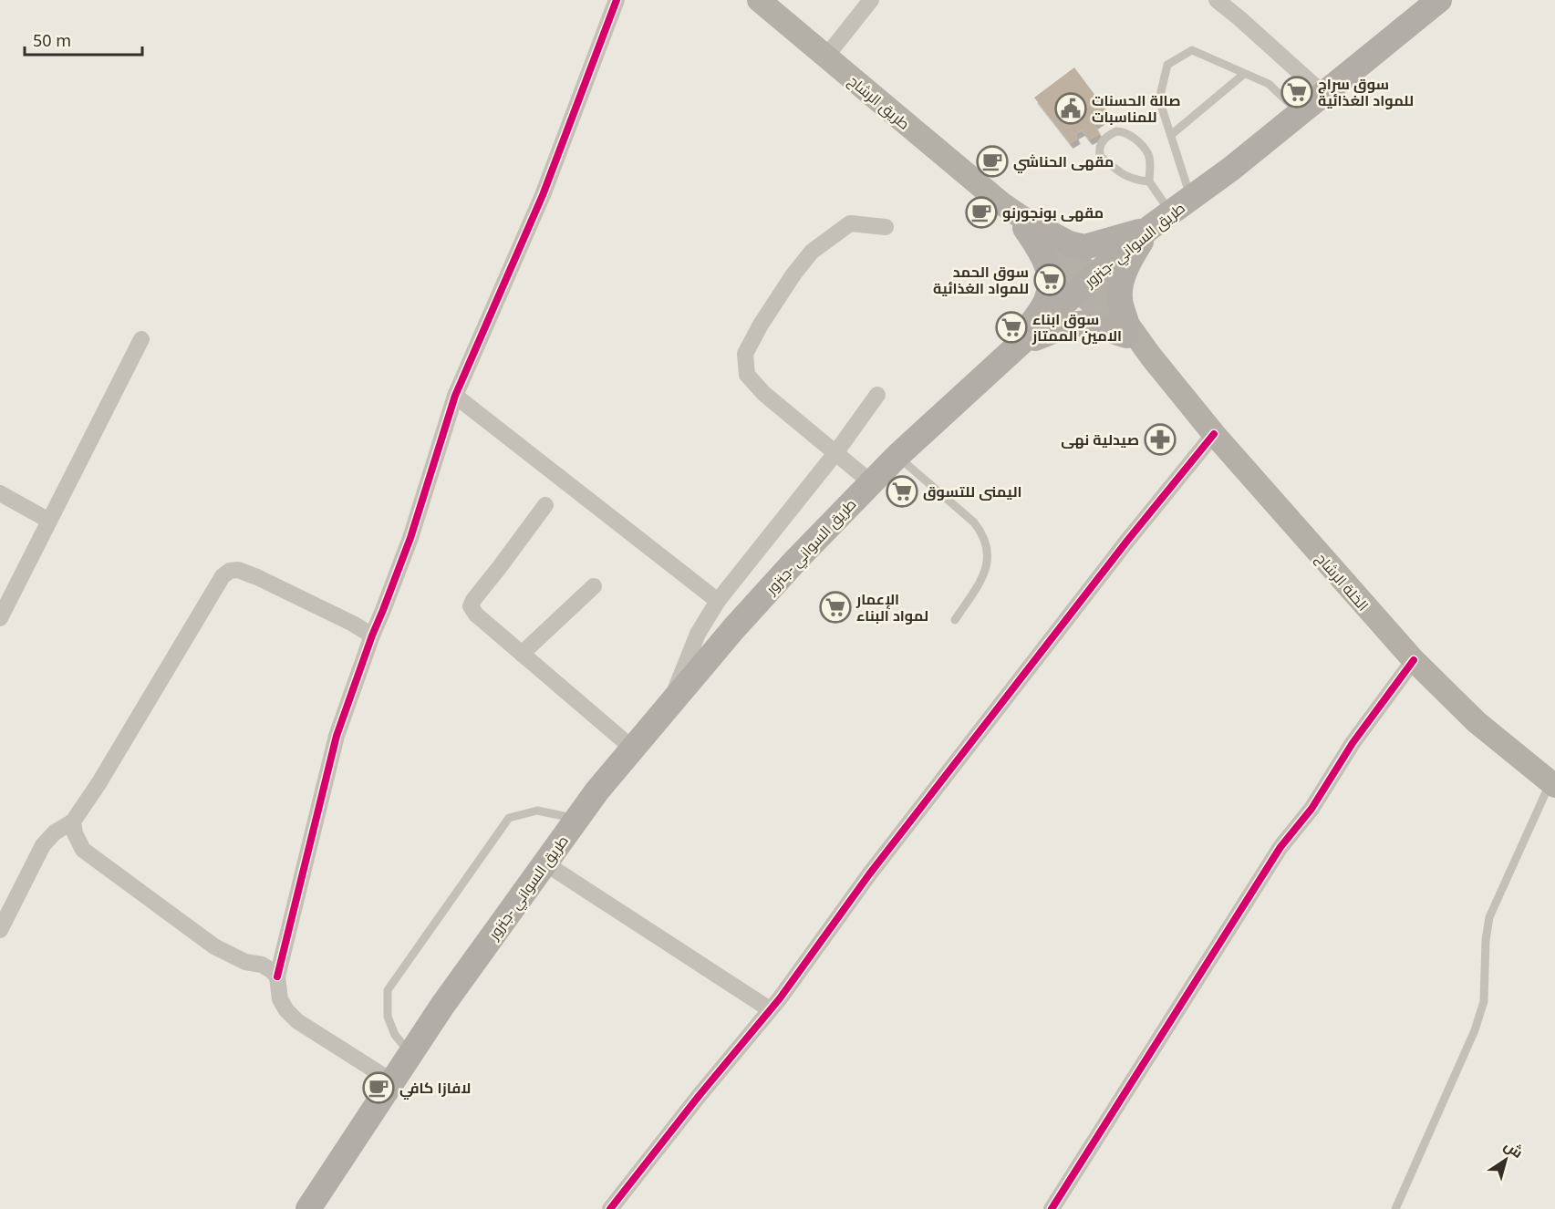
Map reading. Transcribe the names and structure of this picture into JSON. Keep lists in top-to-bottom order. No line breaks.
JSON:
{"streets":{"main road":["طريق الرشاح","طريق السواني -جنزور","الخلة الرشاح"]},"crossings":[["طريق الرشاح","طريق السواني -جنزور"],["طريق الرشاح","الخلة الرشاح"],["طريق السواني -جنزور","الخلة الرشاح"]],"places":{"supermarket":["سوق سراج للمواد الغذائية","سوق الحمد للمواد الغذائية","سوق ابناء الامين الممتاز","اليمنى للتسوق","الإعمار لمواد البناء"],"public building":["صالة الحسنات للمناسبات"],"cafe":["مقهى الحناشي","مقهى بونجورنو","لافازا كافي"],"pharmacy":["صيدلية نهى"]},"scale_bar":"50 m","north":"top right"}
